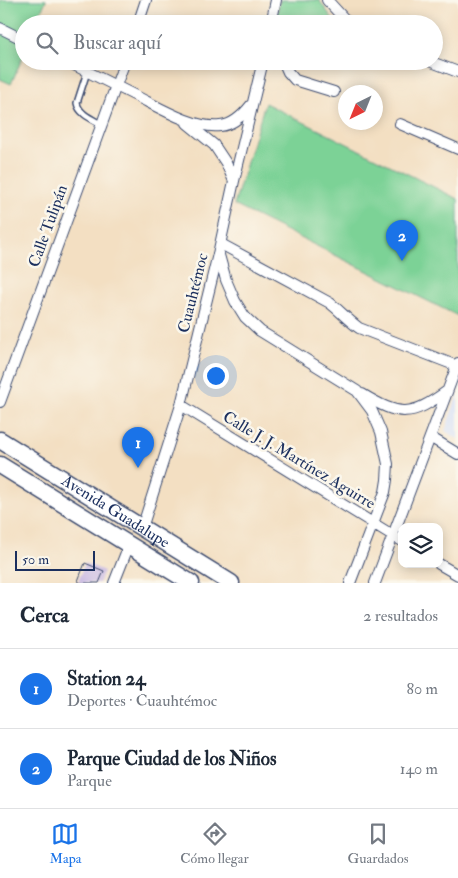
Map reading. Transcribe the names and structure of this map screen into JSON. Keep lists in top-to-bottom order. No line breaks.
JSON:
{"streets":{"main road":["Avenida Guadalupe"],"street":["Calle Tulipán","Cuauhtémoc","Calle J. J. Martínez Aguirre"]},"crossings":[["Cuauhtémoc","Calle J. J. Martínez Aguirre"],["Cuauhtémoc","Avenida Guadalupe"]],"scale_bar":"50 m","north":"bottom left","page":{"search":"Buscar aquí","pins":["2","1"],"scale":"50 m","heading":["Cerca","2 resultados"],"list":[{"mark":"1","name":"Station 24","note":"Deportes · Cuauhtémoc","value":"80 m"},{"mark":"2","name":"Parque Ciudad de los Niños","note":"Parque","value":"140 m"}],"nav":["Mapa","Cómo llegar","Guardados"]}}
